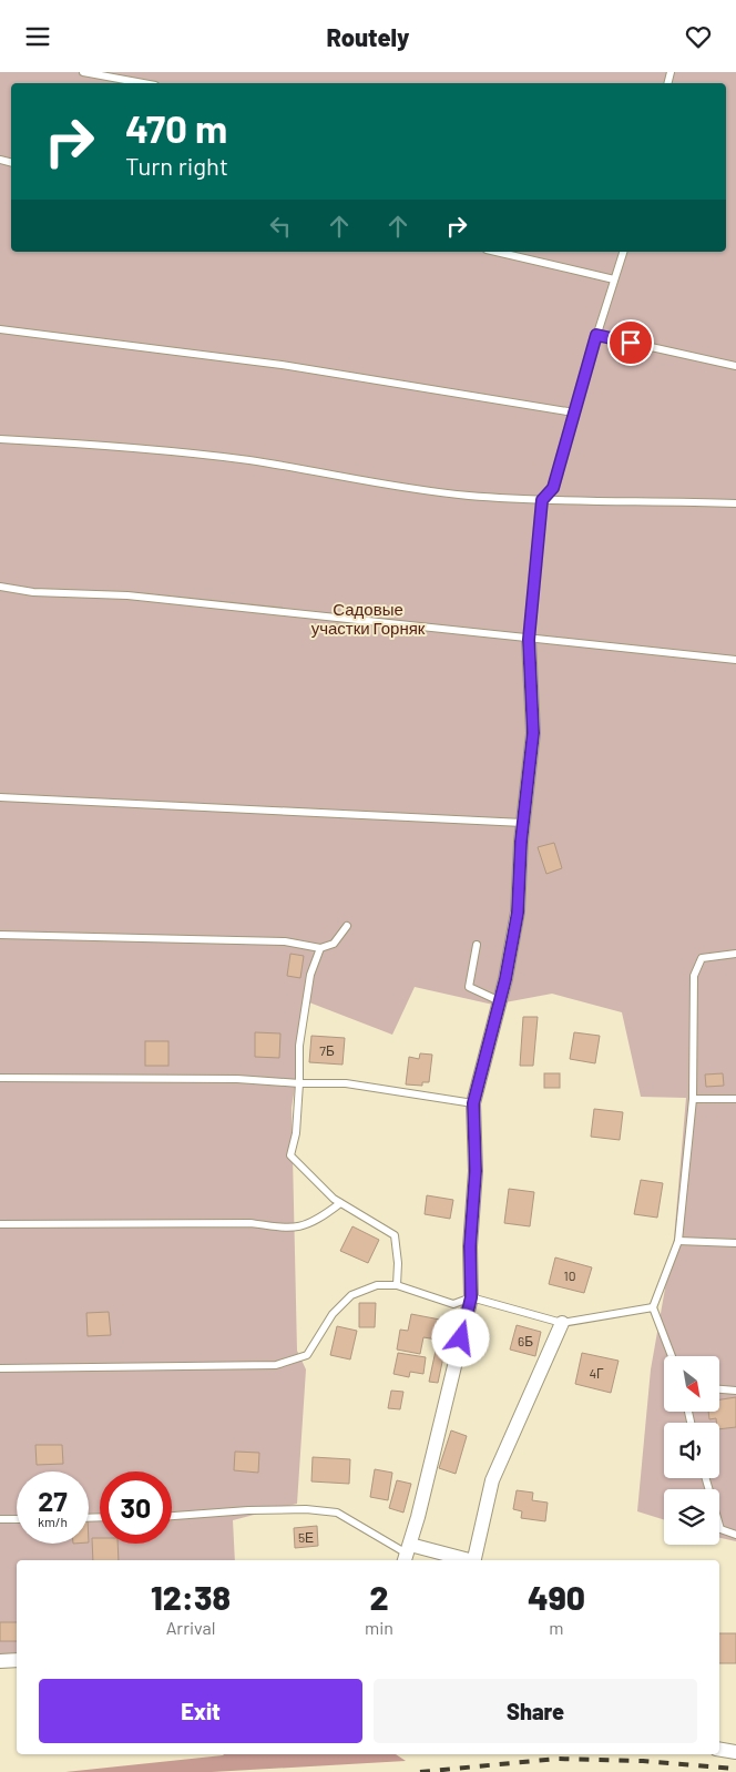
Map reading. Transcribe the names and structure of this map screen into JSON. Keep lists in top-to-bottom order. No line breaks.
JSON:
{"parks":["Садовые участки Горняк"],"house_numbers":["7Б","10","6Б","4Г","5Е"],"north":"bottom right","page":{"header":"Routely","turn":["470 m","Turn right"],"speed":"27 km/h","limit":"30","eta":["12:38","Arrival","2","min","490","m"],"buttons":["Exit","Share"]}}
